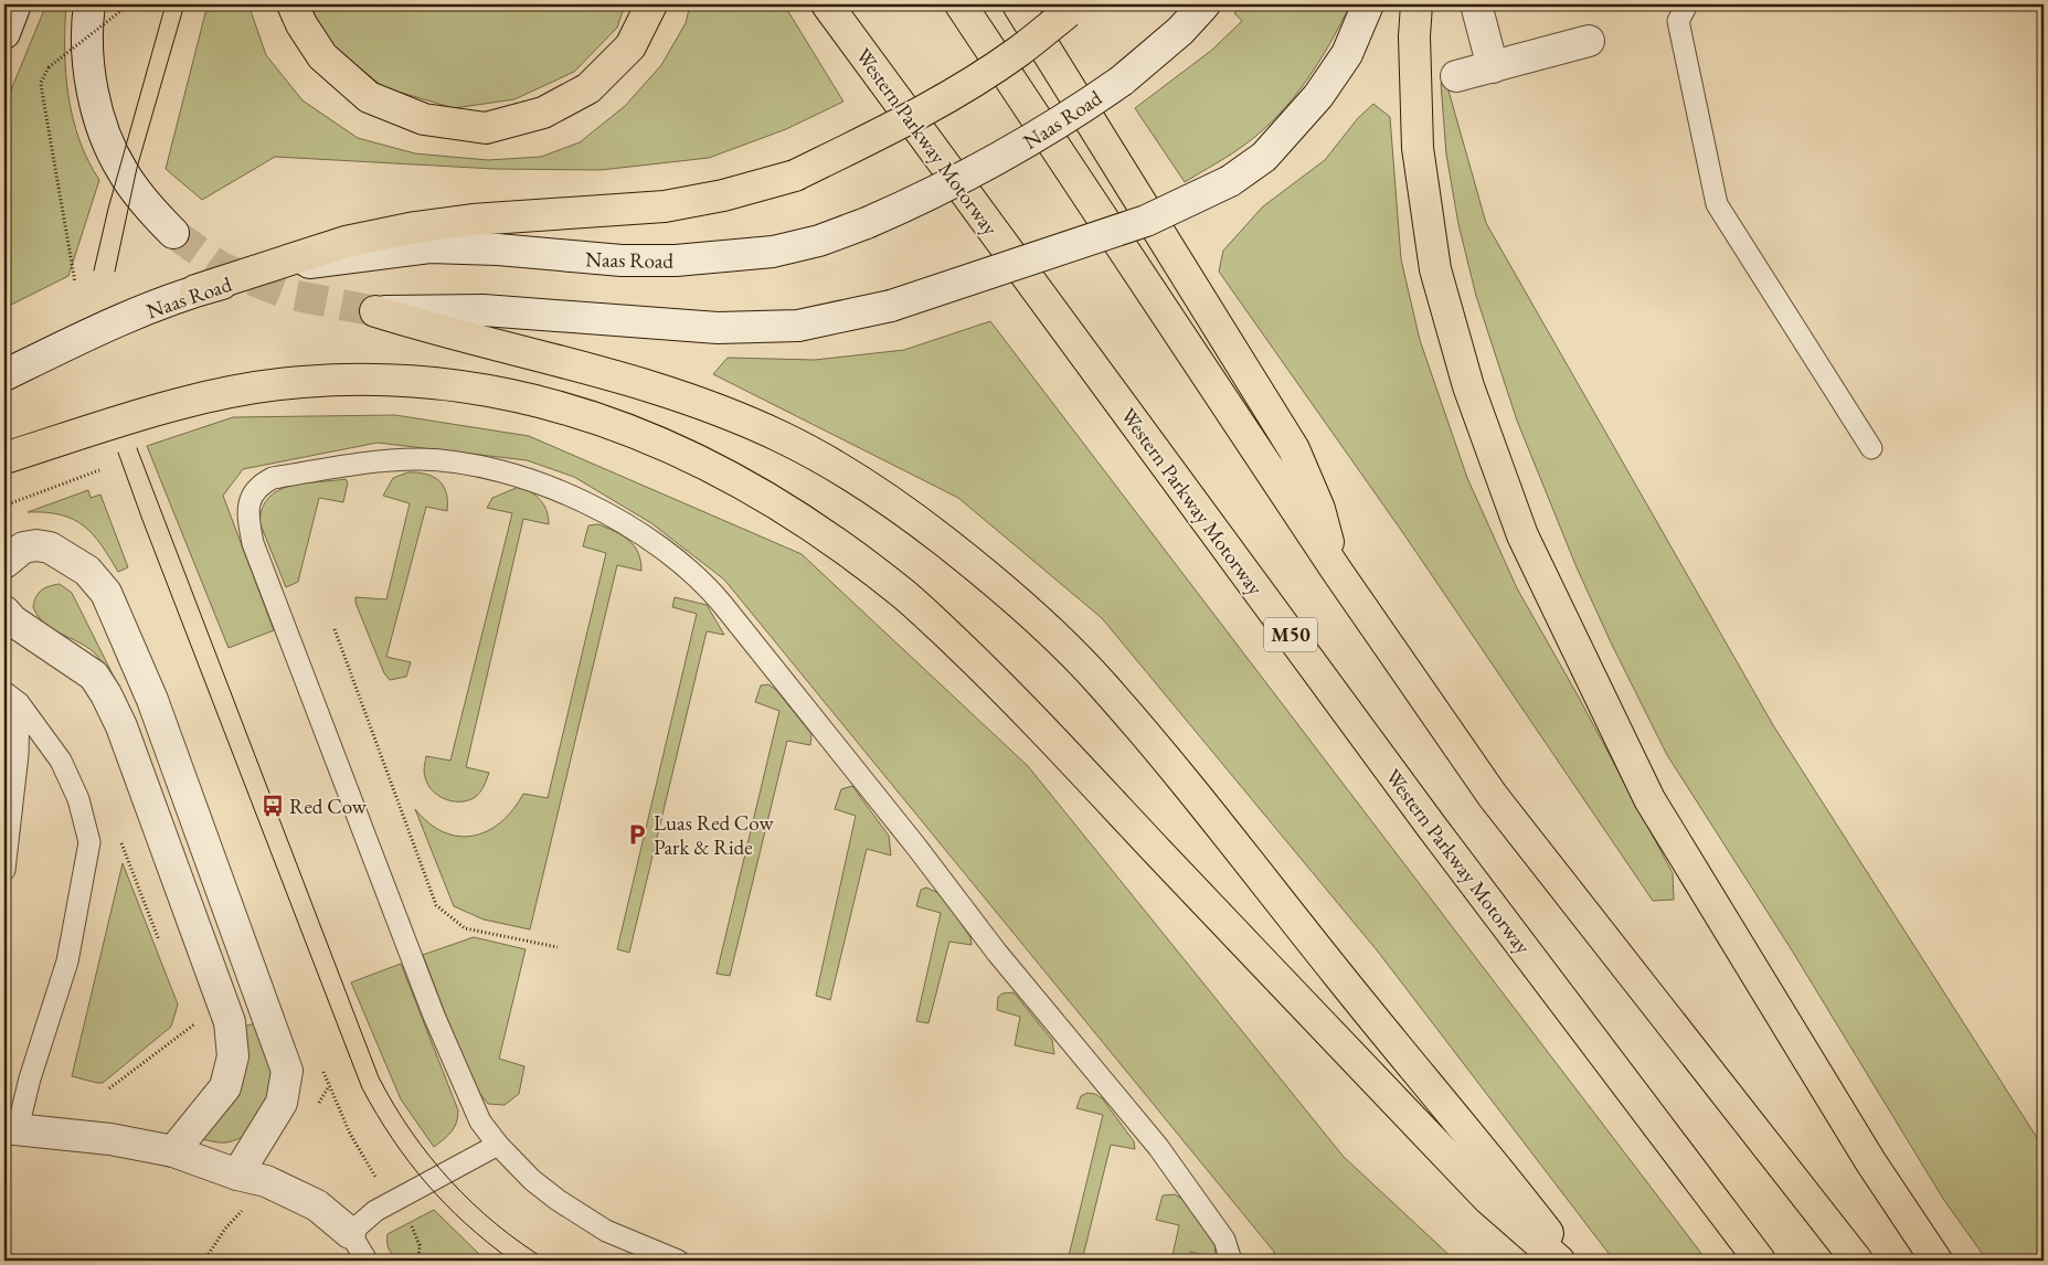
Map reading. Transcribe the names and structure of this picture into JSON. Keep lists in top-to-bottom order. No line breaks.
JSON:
{"streets":{"highway":["Western Parkway Motorway","M50"],"main road":["Naas Road"]},"places":{"bus stop":["Red Cow"],"parking":["Luas Red Cow Park & Ride"]}}
